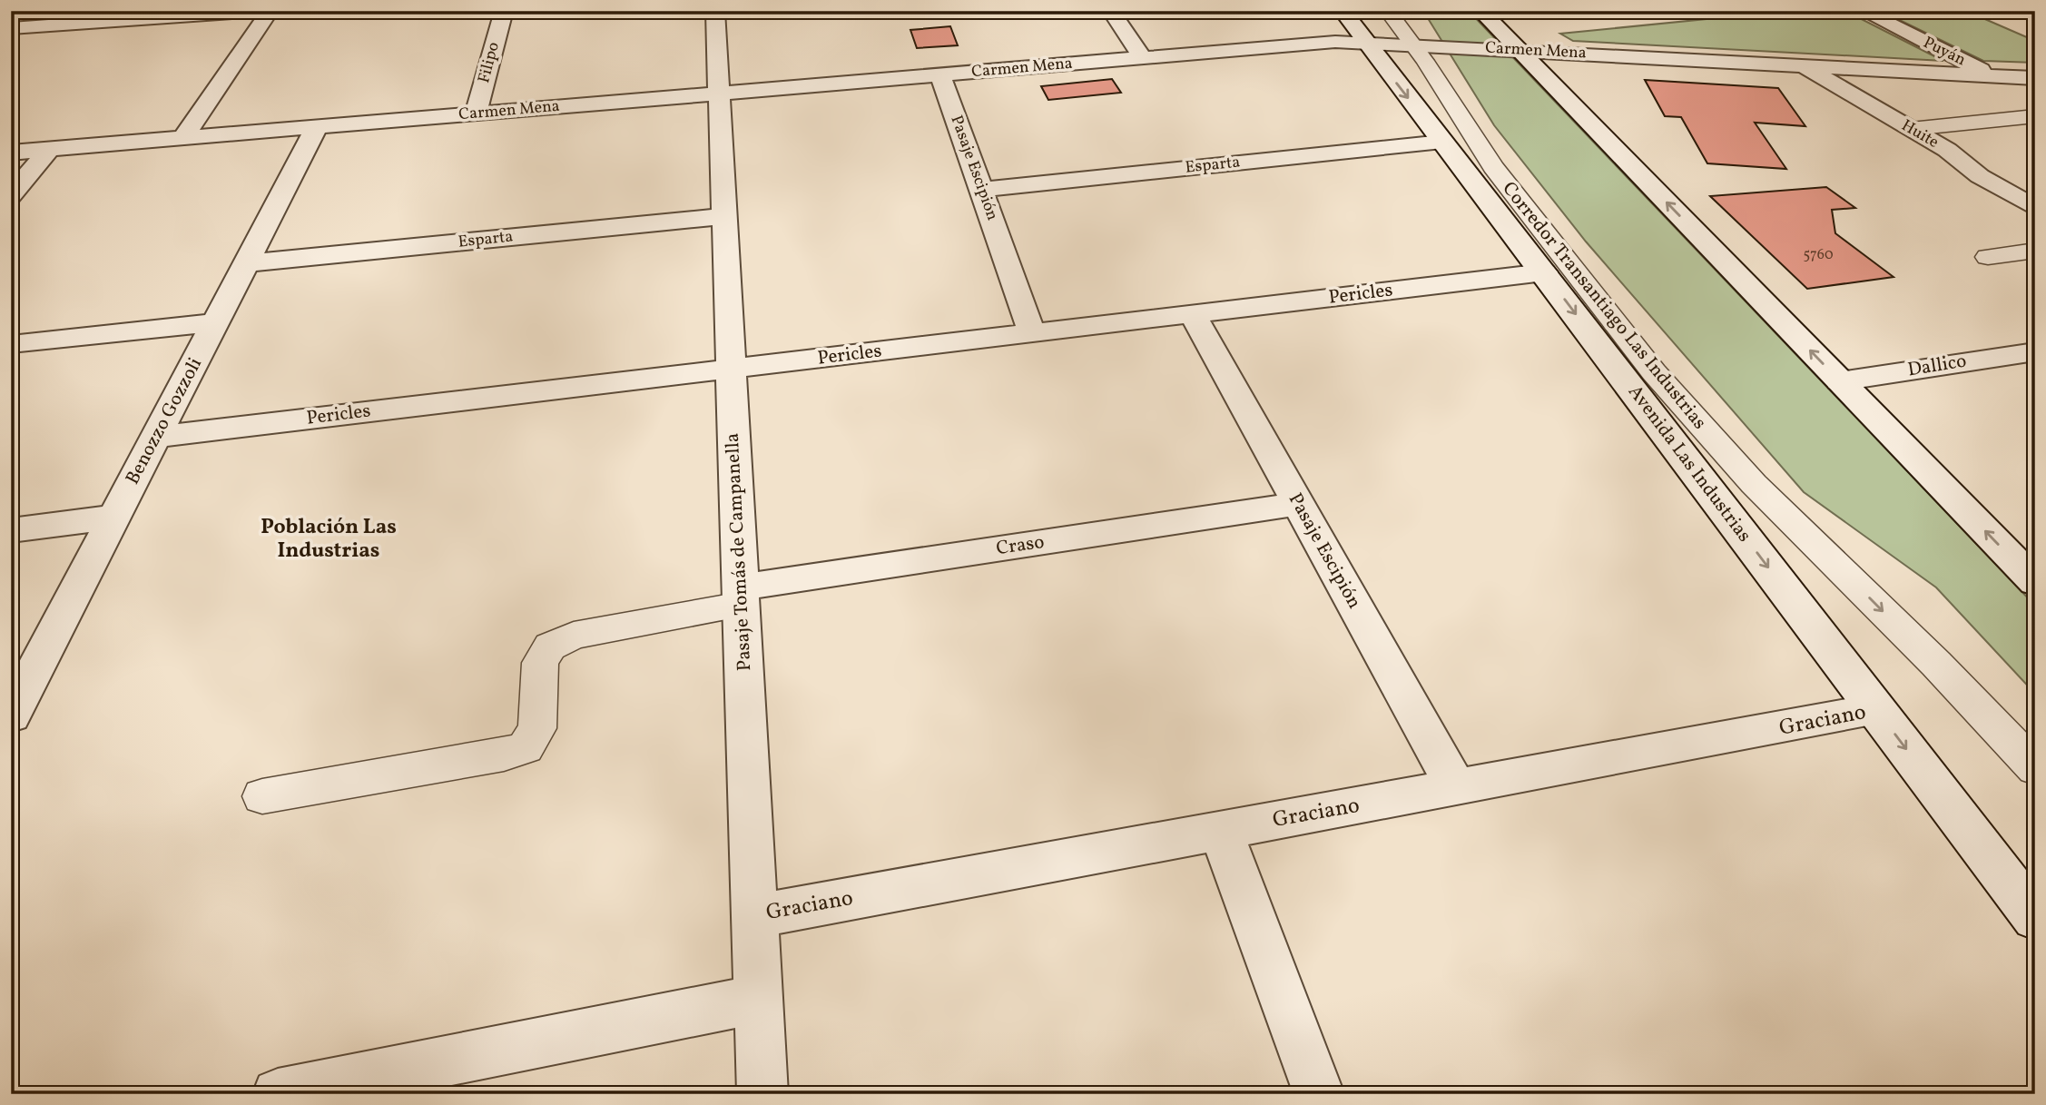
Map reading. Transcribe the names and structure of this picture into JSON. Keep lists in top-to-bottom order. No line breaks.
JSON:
{"streets":{"street":["Carmen Mena","Puyán","Filipo","Huite","Esparta","Pasaje Escipión","Pericles","Dallico","Benozzo Gozzoli","Avenida Las Industrias","Craso","Pasaje Tomás de Campanella","Graciano"],"lane":["Corredor Transantiago Las Industrias"]},"crossings":[["Carmen Mena","Puyán"],["Carmen Mena","Filipo"],["Carmen Mena","Huite"],["Carmen Mena","Pasaje Escipión"],["Carmen Mena","Corredor Transantiago Las Industrias"],["Carmen Mena","Benozzo Gozzoli"],["Carmen Mena","Avenida Las Industrias"],["Carmen Mena","Pasaje Tomás de Campanella"],["Esparta","Pasaje Escipión"],["Esparta","Benozzo Gozzoli"],["Esparta","Avenida Las Industrias"],["Esparta","Pasaje Tomás de Campanella"],["Pasaje Escipión","Pericles"],["Pasaje Escipión","Craso"],["Pasaje Escipión","Graciano"],["Pericles","Benozzo Gozzoli"],["Pericles","Avenida Las Industrias"],["Pericles","Pasaje Tomás de Campanella"],["Avenida Las Industrias","Graciano"],["Craso","Pasaje Tomás de Campanella"],["Pasaje Tomás de Campanella","Graciano"]],"districts":["Población Las Industrias"],"house_numbers":["5760"]}
